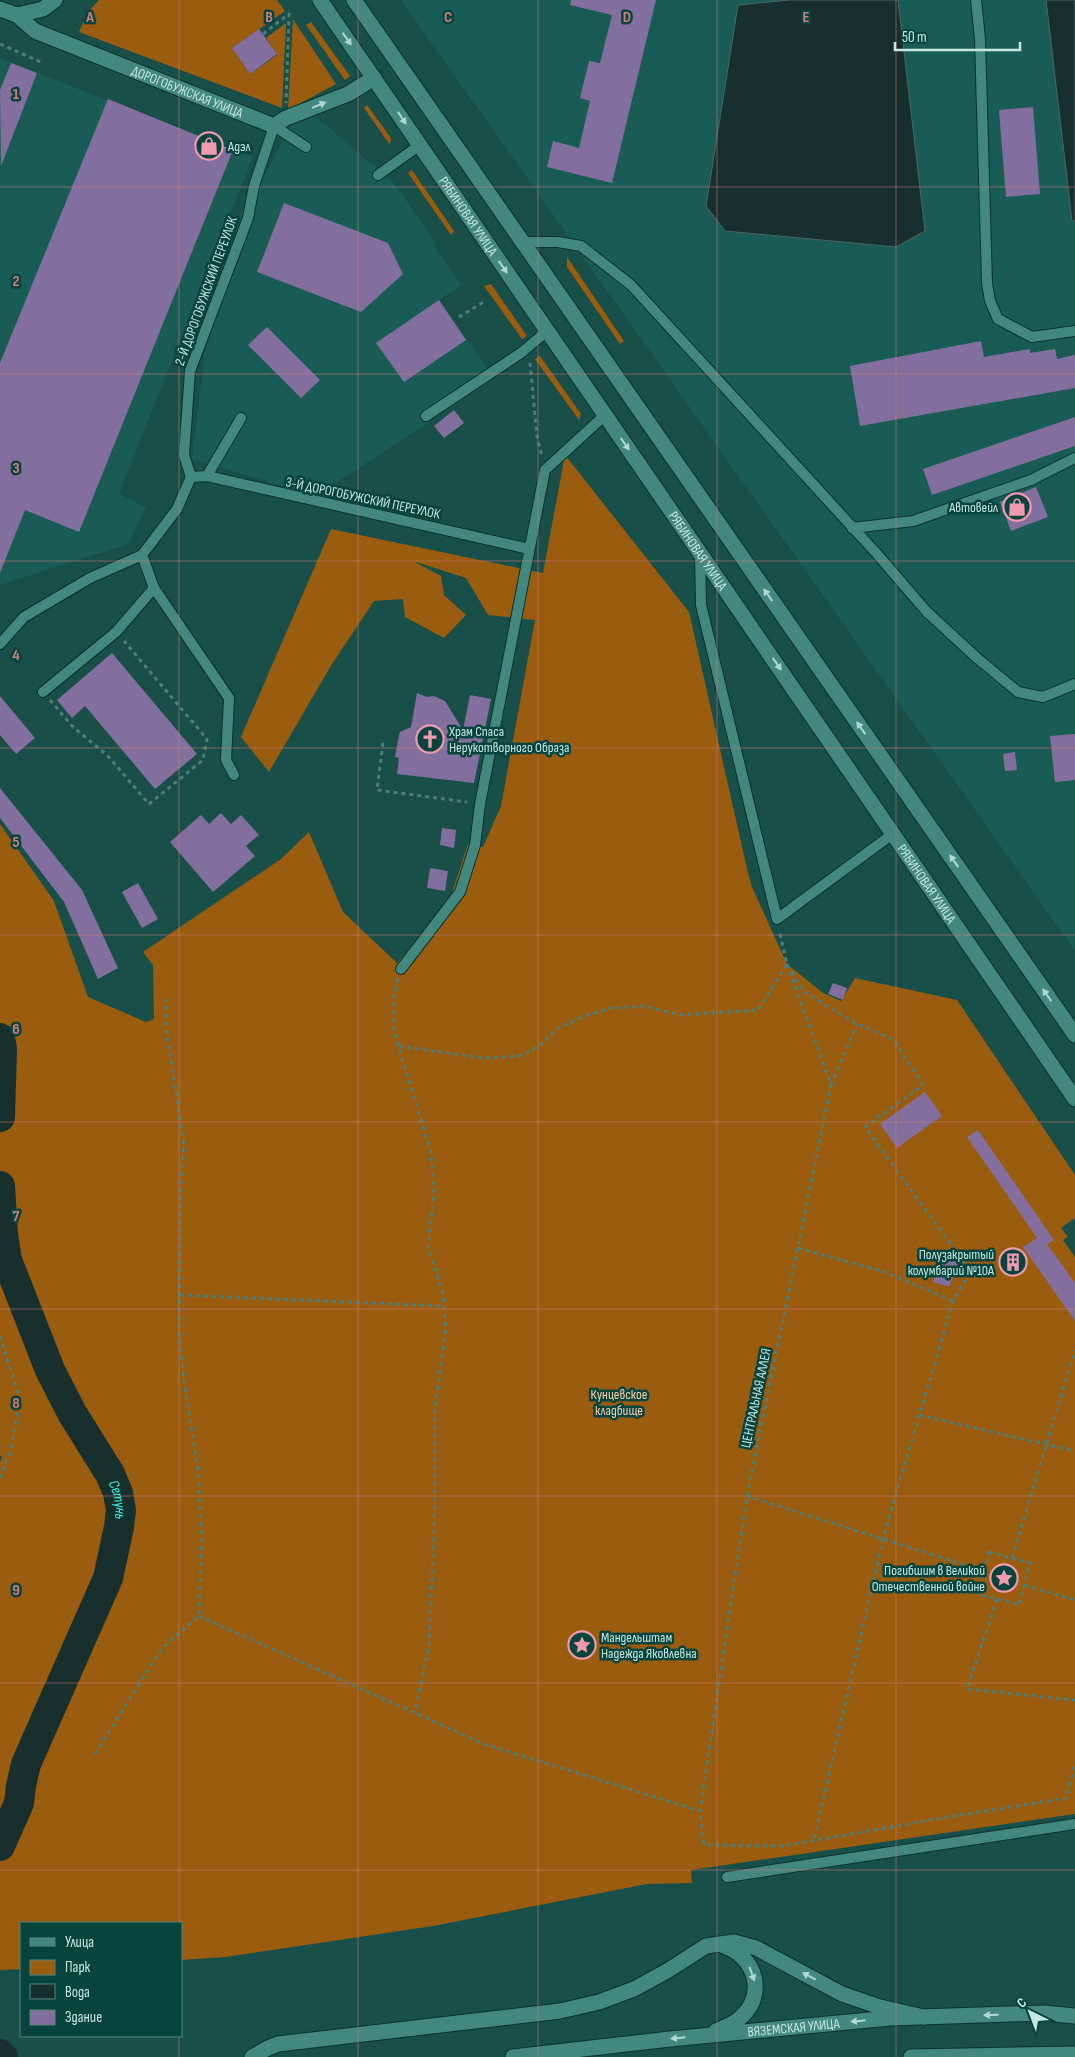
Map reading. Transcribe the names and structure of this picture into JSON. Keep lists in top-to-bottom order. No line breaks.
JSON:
{"streets":{"main road":["ДОРОГОБУЖСКАЯ УЛИЦА","РЯБИНОВАЯ УЛИЦА","ВЯЗЕМСКАЯ УЛИЦА"],"lane":["2-Й ДОРОГОБУЖСКИЙ ПЕРЕУЛОК","3-Й ДОРОГОБУЖСКИЙ ПЕРЕУЛОК"],"path":["ЦЕНТРАЛЬНАЯ АЛЛЕЯ"]},"crossings":[["ДОРОГОБУЖСКАЯ УЛИЦА","2-Й ДОРОГОБУЖСКИЙ ПЕРЕУЛОК"],["2-Й ДОРОГОБУЖСКИЙ ПЕРЕУЛОК","3-Й ДОРОГОБУЖСКИЙ ПЕРЕУЛОК"]],"water":["Сетунь"],"parks":["Кунцевское кладбище"],"places":{"shop":["Адэл","Автовейл"],"church":["Храм Спаса Нерукотворного Образа"],"building":["Полузакрытый колумбарий №10А"],"place":["Погибшим в Великой Отечественной войне","Мандельштам Надежда Яковлевна"]},"legend":["Улица","Парк","Вода","Здание"],"scale_bar":"50 m","north":"top left","grid":{"columns":["A","B","C","D","E"],"rows":["1","2","3","4","5","6","7","8","9"]}}
